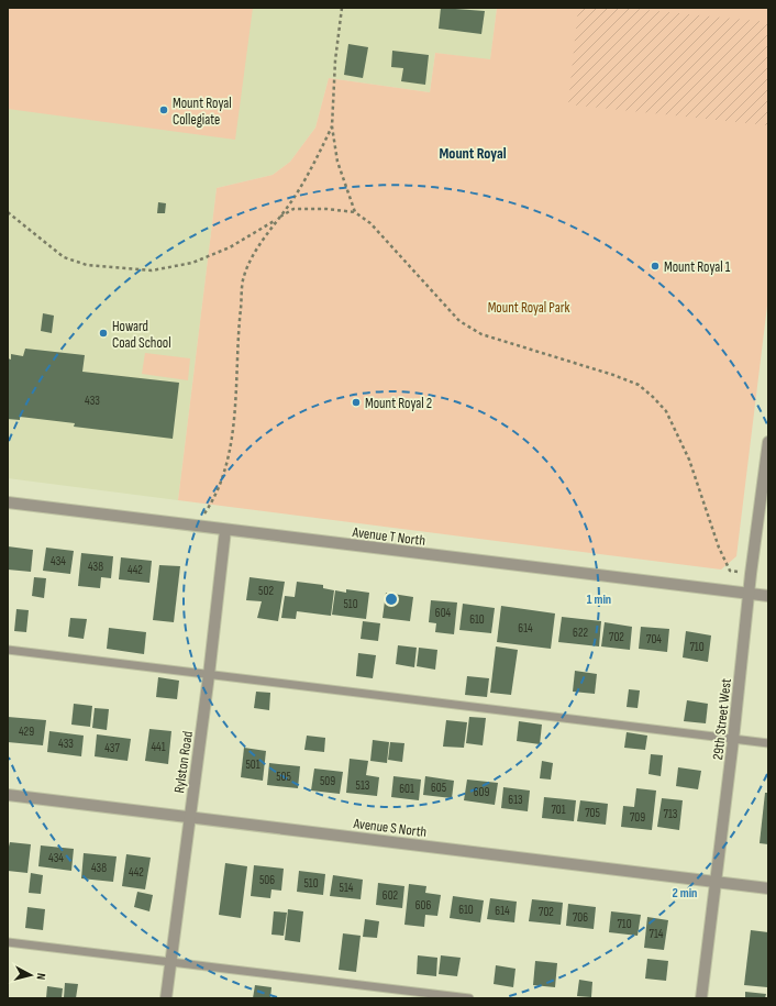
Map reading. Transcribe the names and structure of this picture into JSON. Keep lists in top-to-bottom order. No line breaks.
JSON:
{"streets":{"street":["Avenue T North","29th Street West","Rylston Road","Avenue S North"]},"crossings":[["Avenue T North","29th Street West"],["Avenue T North","Rylston Road"],["29th Street West","Avenue S North"],["Rylston Road","Avenue S North"]],"districts":["Mount Royal"],"parks":["Mount Royal Park"],"places":["Mount Royal Collegiate","Mount Royal 1","Howard Coad School","Mount Royal 2"],"house_numbers":["433","434","438","442","502","510","604","610","614","622","702","704","710","429","433","441","437","501","505","509","513","605","601","609","613","701","705","713","709","434","438","442","506","510","514","602","606","610","614","702","706","710","714"],"north":"right","rings":["1 min","2 min"]}
